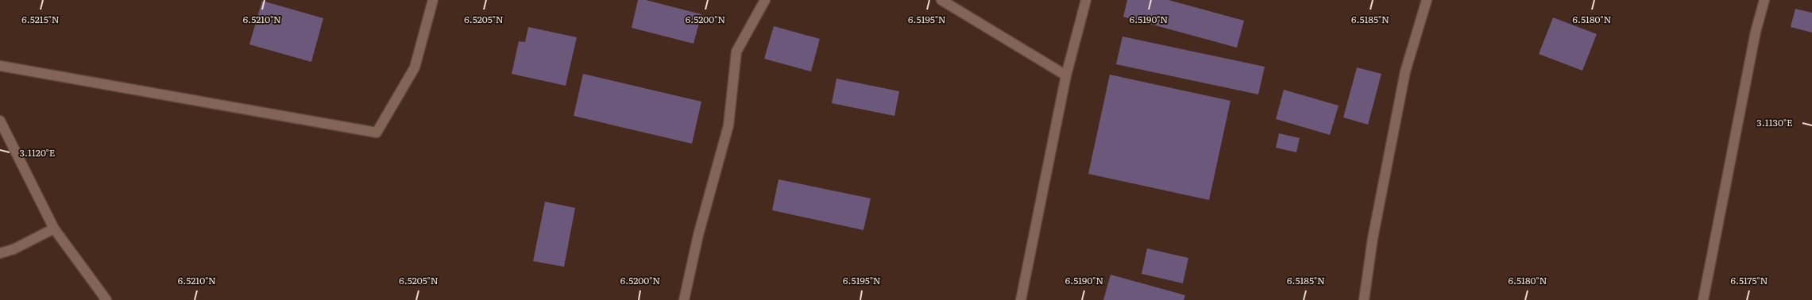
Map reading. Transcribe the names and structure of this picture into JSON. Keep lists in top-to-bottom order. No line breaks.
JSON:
{"coordinates":["6.5210°N","6.5205°N","6.5200°N","6.5190°N","6.5180°N","6.5215°N","6.5195°N","6.5185°N","3.1130°E","3.1120°E","6.5175°N"]}
